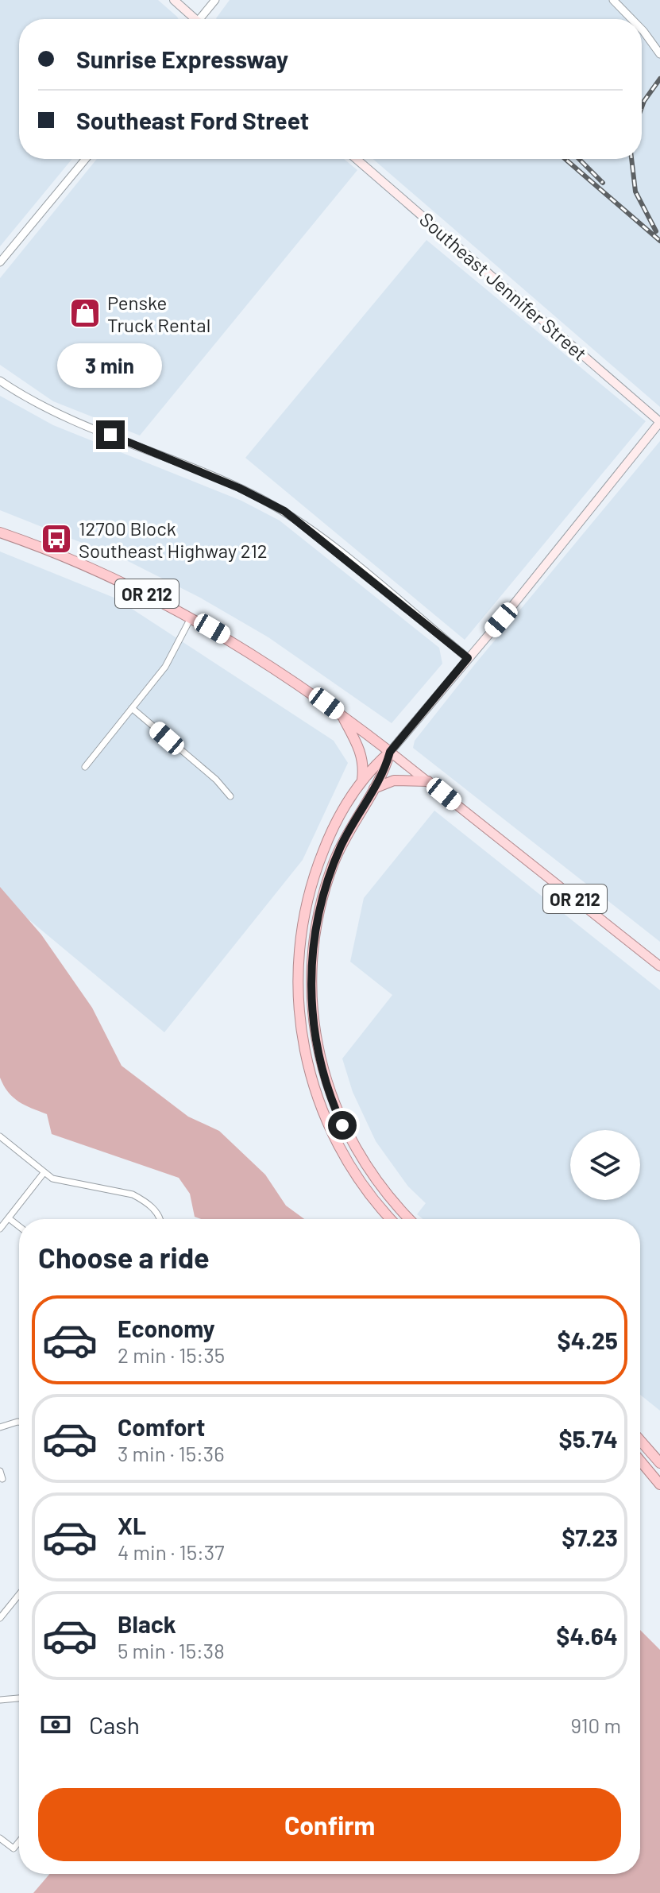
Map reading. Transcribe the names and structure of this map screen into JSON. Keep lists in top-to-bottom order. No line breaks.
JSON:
{"streets":{"highway":["OR 212"],"main road":["Southeast Jennifer Street"]},"places":{"shop":["Penske Truck Rental"],"bus stop":["12700 Block Southeast Highway 212"]},"page":{"banner":["Sunrise Expressway","Southeast Ford Street"],"bubble":"3 min","heading":"Choose a ride","list":[{"name":"Economy","note":"2 min · 15:35","value":"$4.25"},{"name":"Comfort","note":"3 min · 15:36","value":"$5.74"},{"name":"XL","note":"4 min · 15:37","value":"$7.23"},{"name":"Black","note":"5 min · 15:38","value":"$4.64"}],"pay":["Cash","910 m"],"buttons":"Confirm"}}
